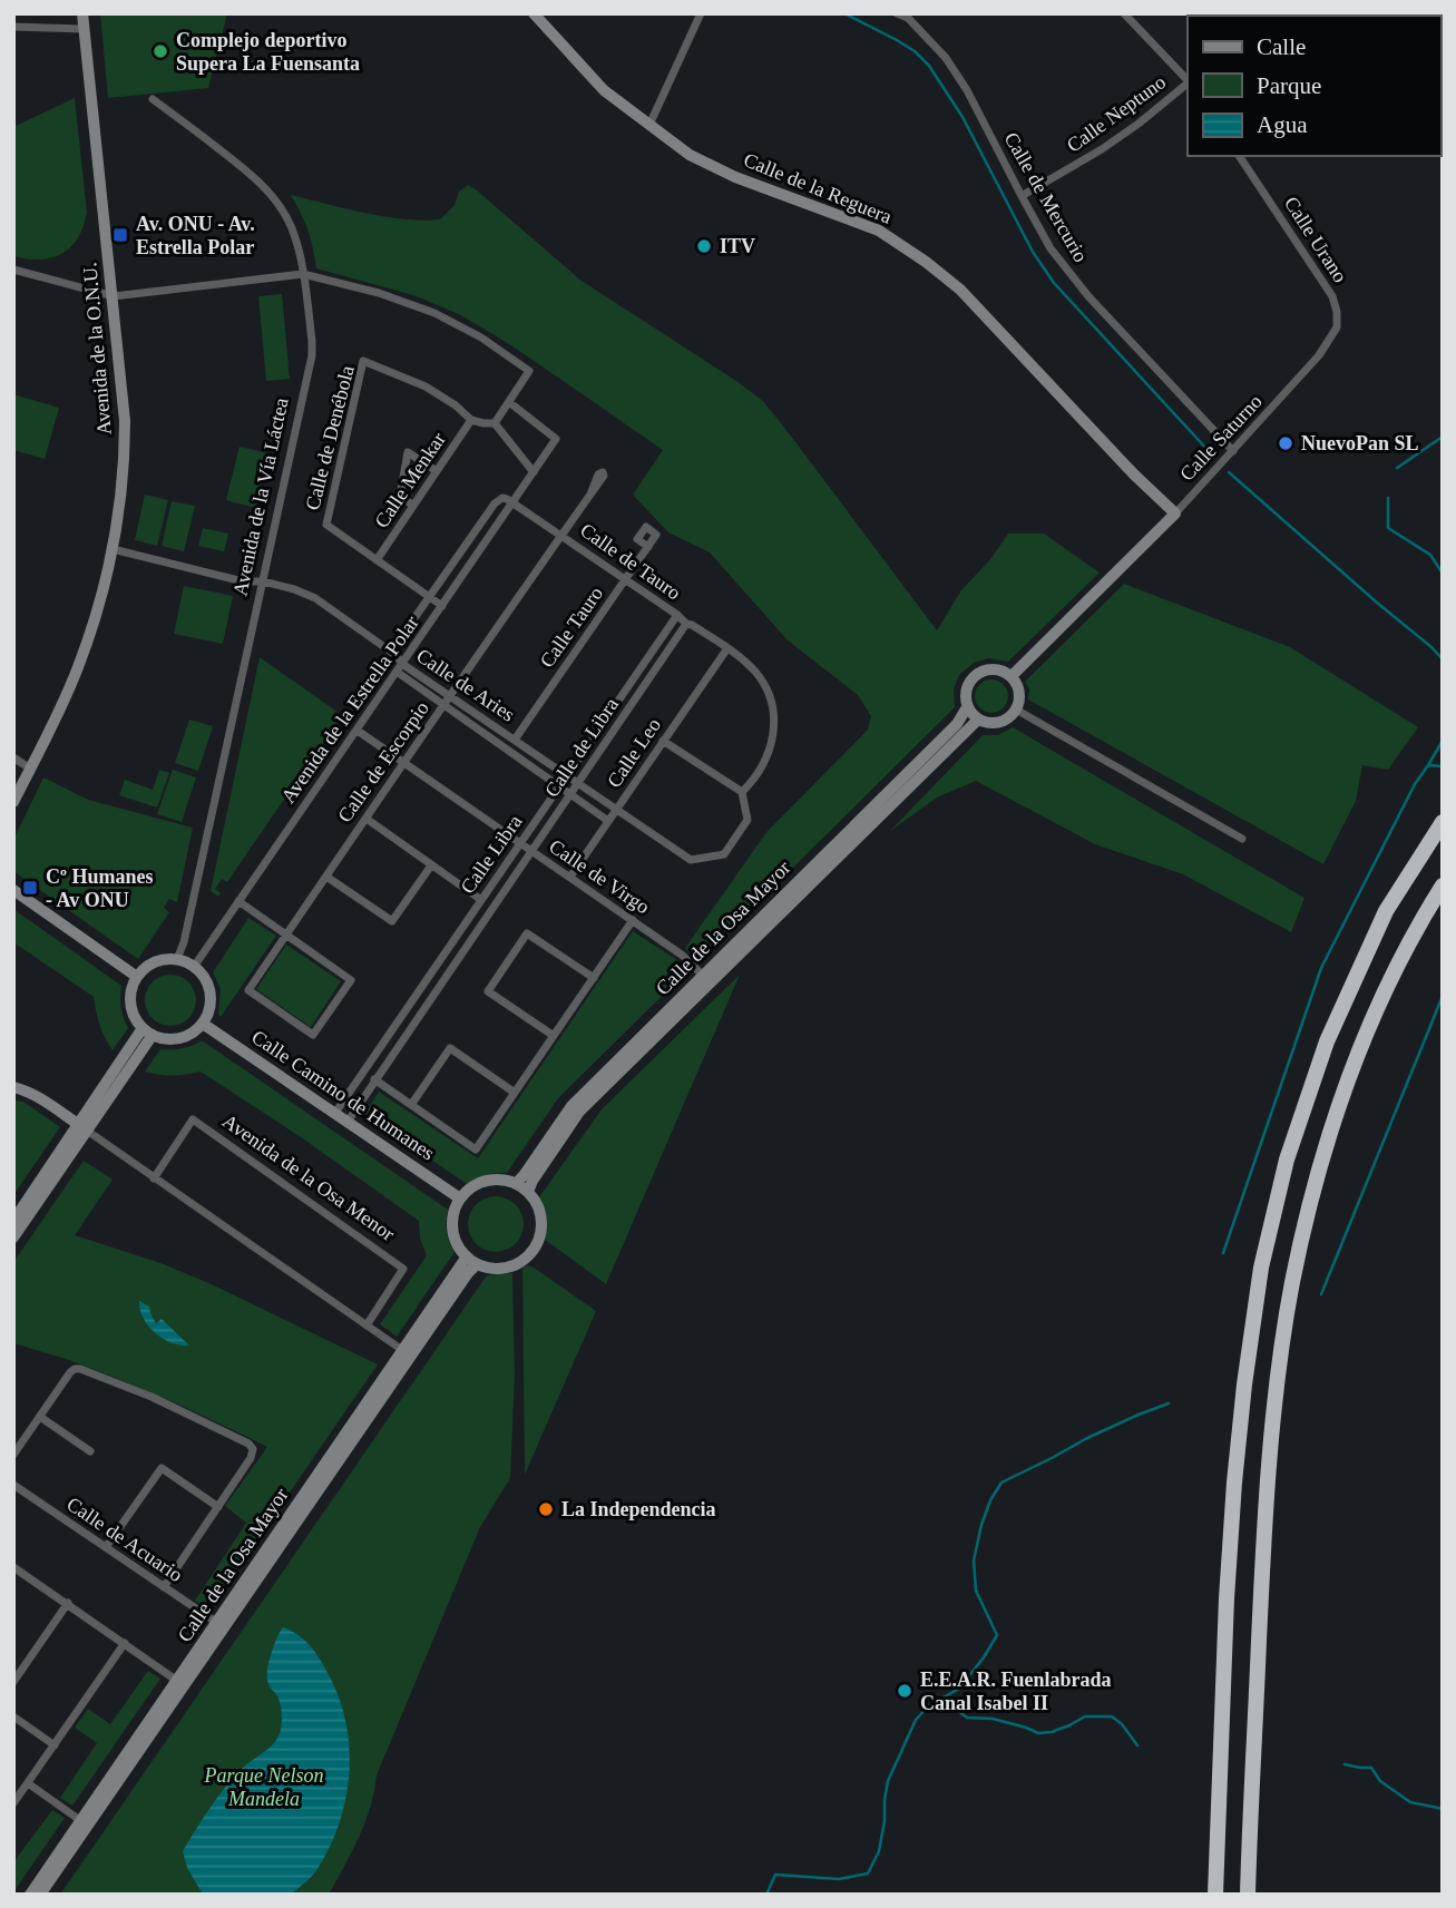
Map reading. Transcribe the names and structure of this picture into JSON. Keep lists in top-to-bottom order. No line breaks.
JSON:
{"streets":{"street":["Calle Neptuno","Calle de la Reguera","Calle de Mercurio","Calle Urano","Avenida de la O.N.U.","Calle de Denébola","Calle Saturno","Calle Menkar","Avenida de la Vía Láctea","Calle de Tauro","Calle Tauro","Calle de Aries","Avenida de la Estrella Polar","Calle de Libra","Calle Leo","Calle de Escorpio","Calle Libra","Calle de Virgo","Calle de la Osa Mayor","Calle Camino de Humanes","Avenida de la Osa Menor","Calle de Acuario"]},"crossings":[["Calle Neptuno","Calle de Mercurio"],["Calle de la Reguera","Calle Saturno"],["Calle de Mercurio","Calle Saturno"],["Calle Urano","Calle Saturno"],["Avenida de la O.N.U.","Calle de Aries"],["Calle de Denébola","Calle Menkar"],["Calle de Denébola","Avenida de la Estrella Polar"],["Avenida de la Vía Láctea","Calle de Aries"],["Avenida de la Vía Láctea","Avenida de la Estrella Polar"],["Avenida de la Vía Láctea","Calle Camino de Humanes"],["Calle de Tauro","Calle Tauro"],["Calle de Tauro","Avenida de la Estrella Polar"],["Calle de Tauro","Calle de Libra"],["Calle de Tauro","Calle Leo"],["Calle de Tauro","Calle de Escorpio"],["Calle de Tauro","Calle Libra"],["Calle Tauro","Calle de Aries"],["Calle de Aries","Avenida de la Estrella Polar"],["Calle de Aries","Calle de Libra"],["Calle de Aries","Calle Leo"],["Calle de Aries","Calle de Escorpio"],["Calle de Aries","Calle Libra"],["Avenida de la Estrella Polar","Calle de Escorpio"],["Avenida de la Estrella Polar","Calle de Virgo"],["Avenida de la Estrella Polar","Calle Camino de Humanes"],["Calle de Libra","Calle de Virgo"],["Calle de Libra","Calle Camino de Humanes"],["Calle Leo","Calle de Virgo"],["Calle de Escorpio","Calle de Virgo"],["Calle Libra","Calle de Virgo"],["Calle Libra","Calle Camino de Humanes"],["Calle de Virgo","Calle de la Osa Mayor"],["Calle de la Osa Mayor","Calle Camino de Humanes"],["Calle de la Osa Mayor","Calle de Acuario"]],"parks":["Parque Nelson Mandela"],"places":{"other":["Complejo deportivo Supera La Fuensanta","ITV","NuevoPan SL","La Independencia","E.E.A.R. Fuenlabrada Canal Isabel II"],"transit":["Av. ONU - Av. Estrella Polar","Cº Humanes - Av ONU"]},"legend":["Calle","Parque","Agua"]}
